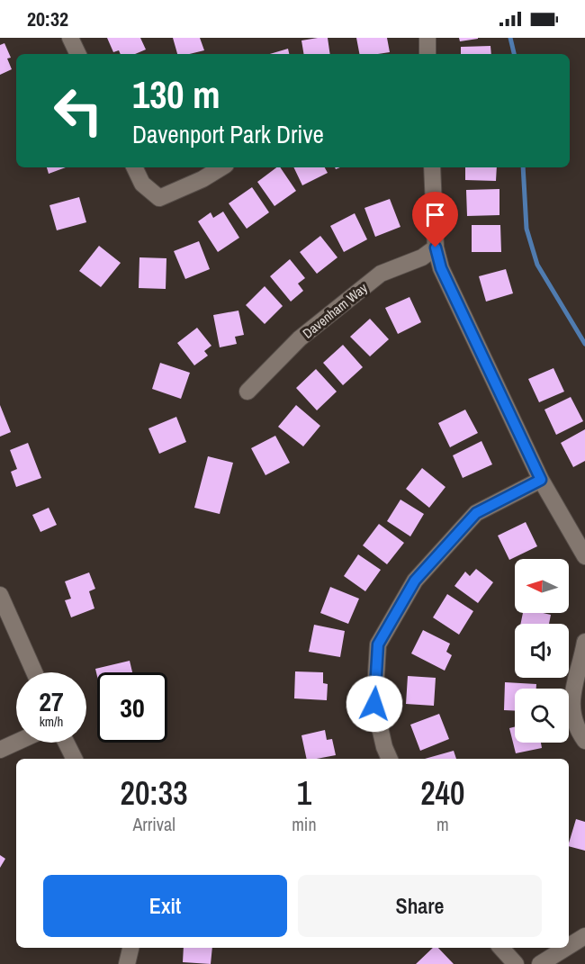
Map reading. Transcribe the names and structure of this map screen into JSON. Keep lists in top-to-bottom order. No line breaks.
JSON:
{"streets":{"street":["Davenham Way"]},"north":"left","page":{"status":"20:32","turn":["130 m","Davenport Park Drive"],"speed":"27 km/h","limit":"30","eta":["20:33","Arrival","1","min","240","m"],"buttons":["Exit","Share"]}}
